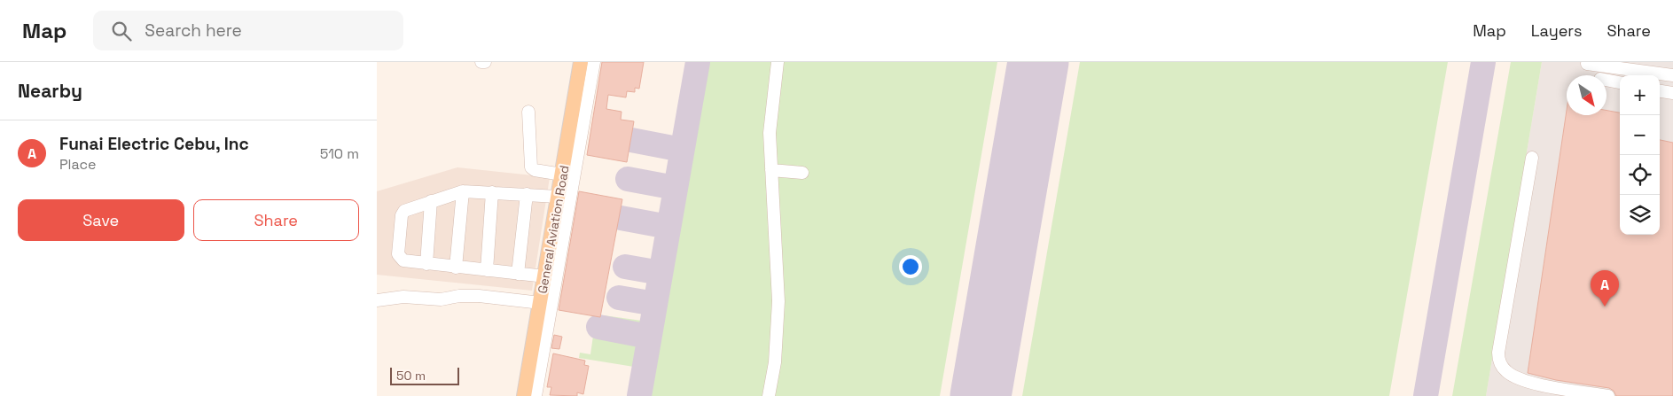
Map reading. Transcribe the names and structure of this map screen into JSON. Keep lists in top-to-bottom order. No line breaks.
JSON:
{"streets":{"main road":["General Aviation Road"]},"scale_bar":"50 m","north":"bottom right","page":{"header":"Map","search":"Search here","nav":["Map","Layers","Share"],"heading":"Nearby","map_buttons":["+","−"],"list":[{"mark":"A","name":"Funai Electric Cebu, Inc","note":"Place","value":"510 m"}],"buttons":["Save","Share"],"pins":"A","scale":"50 m"}}
